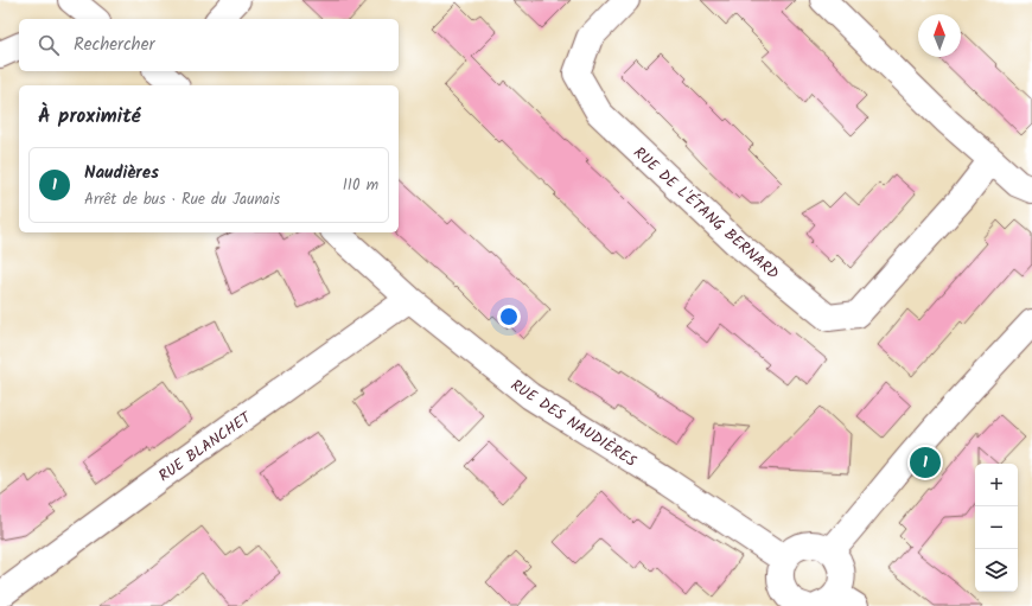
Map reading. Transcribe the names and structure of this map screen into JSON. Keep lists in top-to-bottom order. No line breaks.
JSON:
{"streets":{"street":["RUE DE L'ÉTANG BERNARD","RUE DES NAUDIÈRES","RUE BLANCHET"]},"crossings":[["RUE DES NAUDIÈRES","RUE BLANCHET"]],"north":"top","page":{"search":"Rechercher","heading":"À proximité","list":[{"mark":"1","name":"Naudières","note":"Arrêt de bus · Rue du Jaunais","value":"110 m"}],"pins":"1","map_buttons":["+","−"]}}
